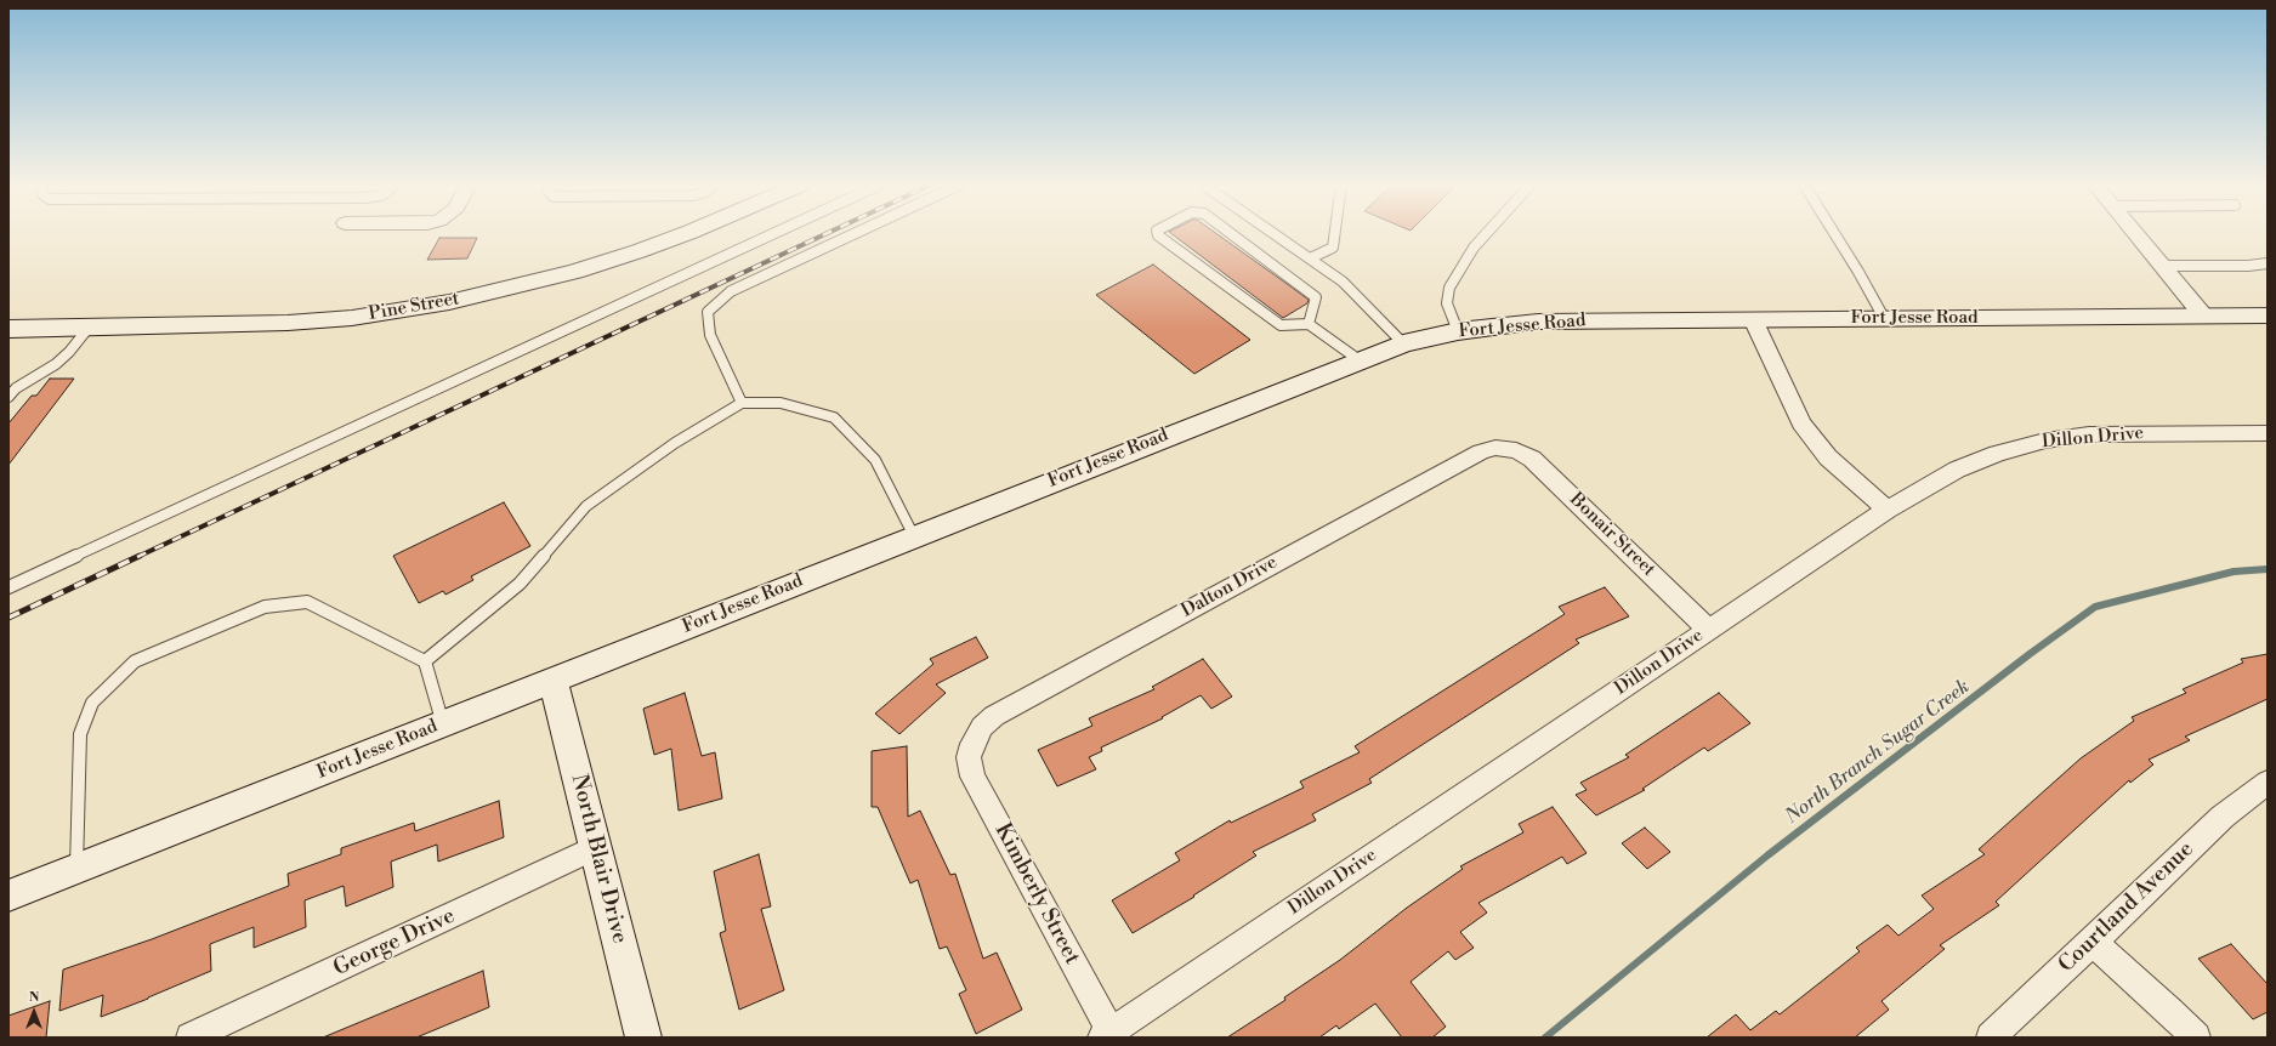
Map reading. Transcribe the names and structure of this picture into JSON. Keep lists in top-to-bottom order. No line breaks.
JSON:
{"streets":{"street":["Pine Street","Fort Jesse Road","Dillon Drive","Bonair Street","Dalton Drive","North Blair Drive","Kimberly Street","Courtland Avenue","George Drive"]},"crossings":[["Fort Jesse Road","North Blair Drive"],["Dillon Drive","Bonair Street"],["Dillon Drive","Kimberly Street"],["Bonair Street","Dalton Drive"],["Dalton Drive","Kimberly Street"],["North Blair Drive","George Drive"]],"water":["North Branch Sugar Creek"],"north":"top"}
